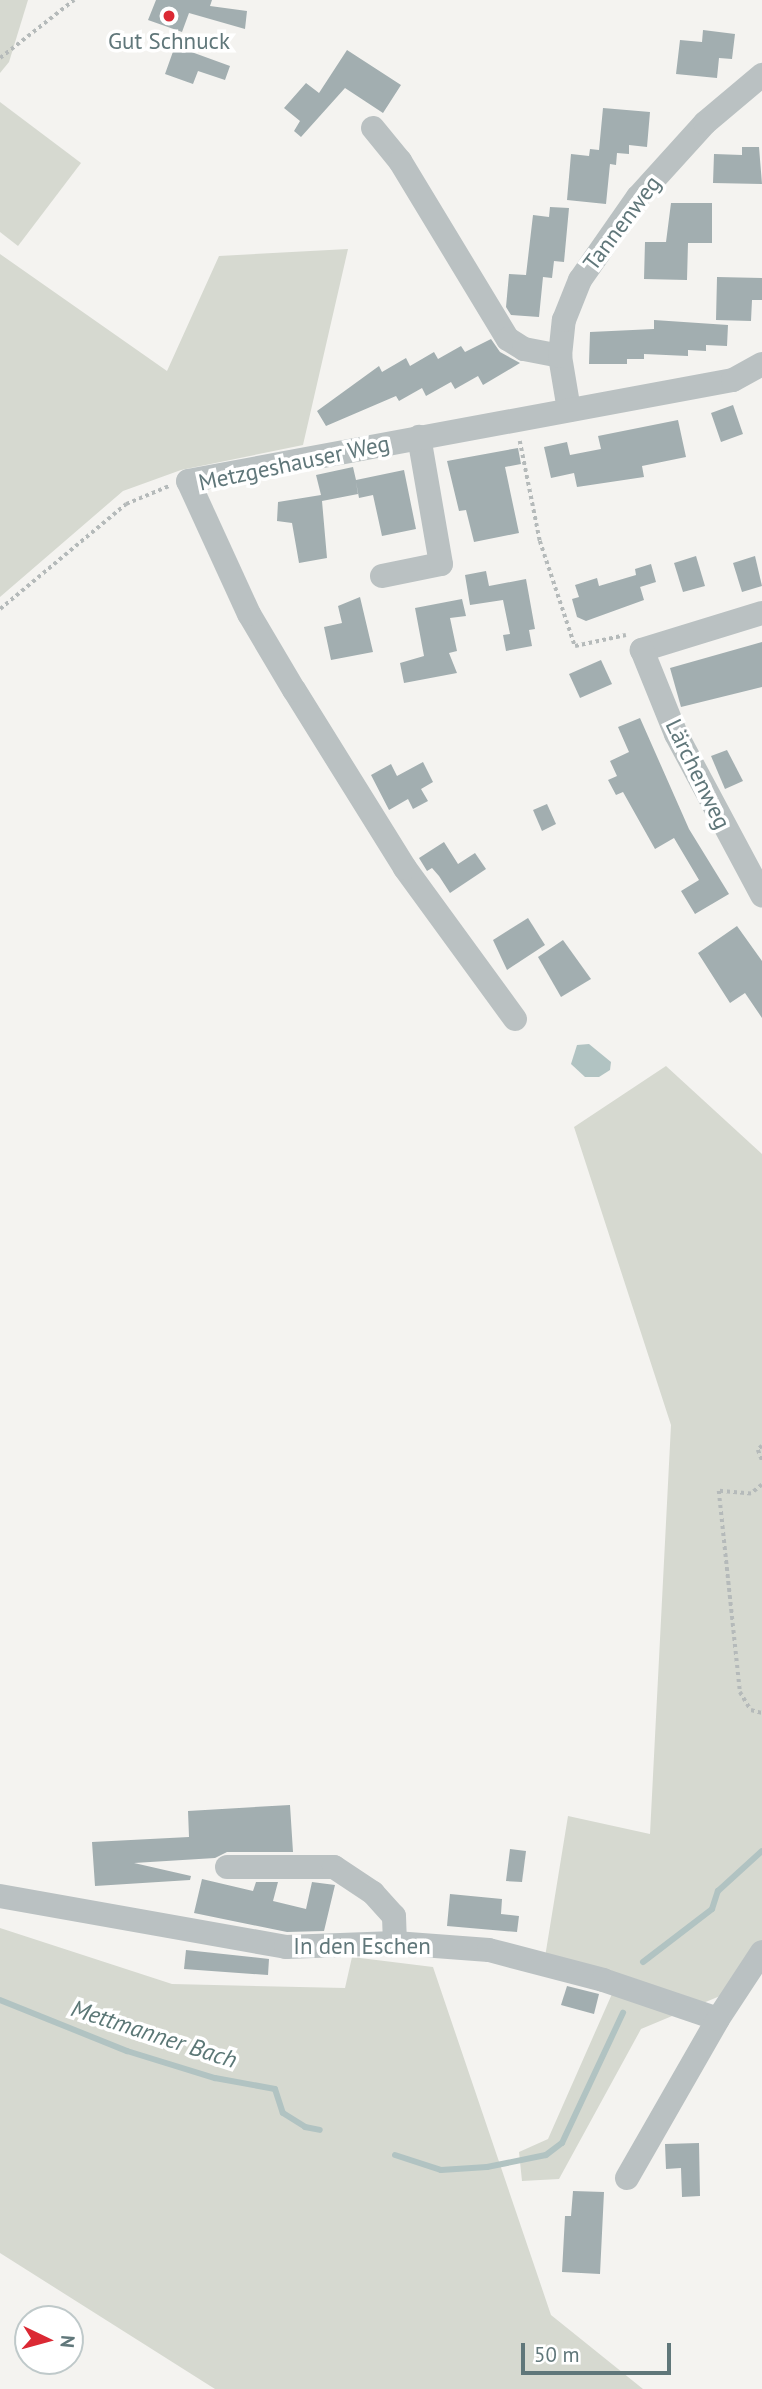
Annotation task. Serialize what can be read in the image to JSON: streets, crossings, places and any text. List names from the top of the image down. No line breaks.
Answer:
{"streets":{"street":["Tannenweg","Metzgeshauser Weg","Lärchenweg","In den Eschen"]},"crossings":[["Tannenweg","Metzgeshauser Weg"]],"water":["Mettmanner Bach"],"places":["Gut Schnuck"],"scale_bar":"50 m","north":"right"}
